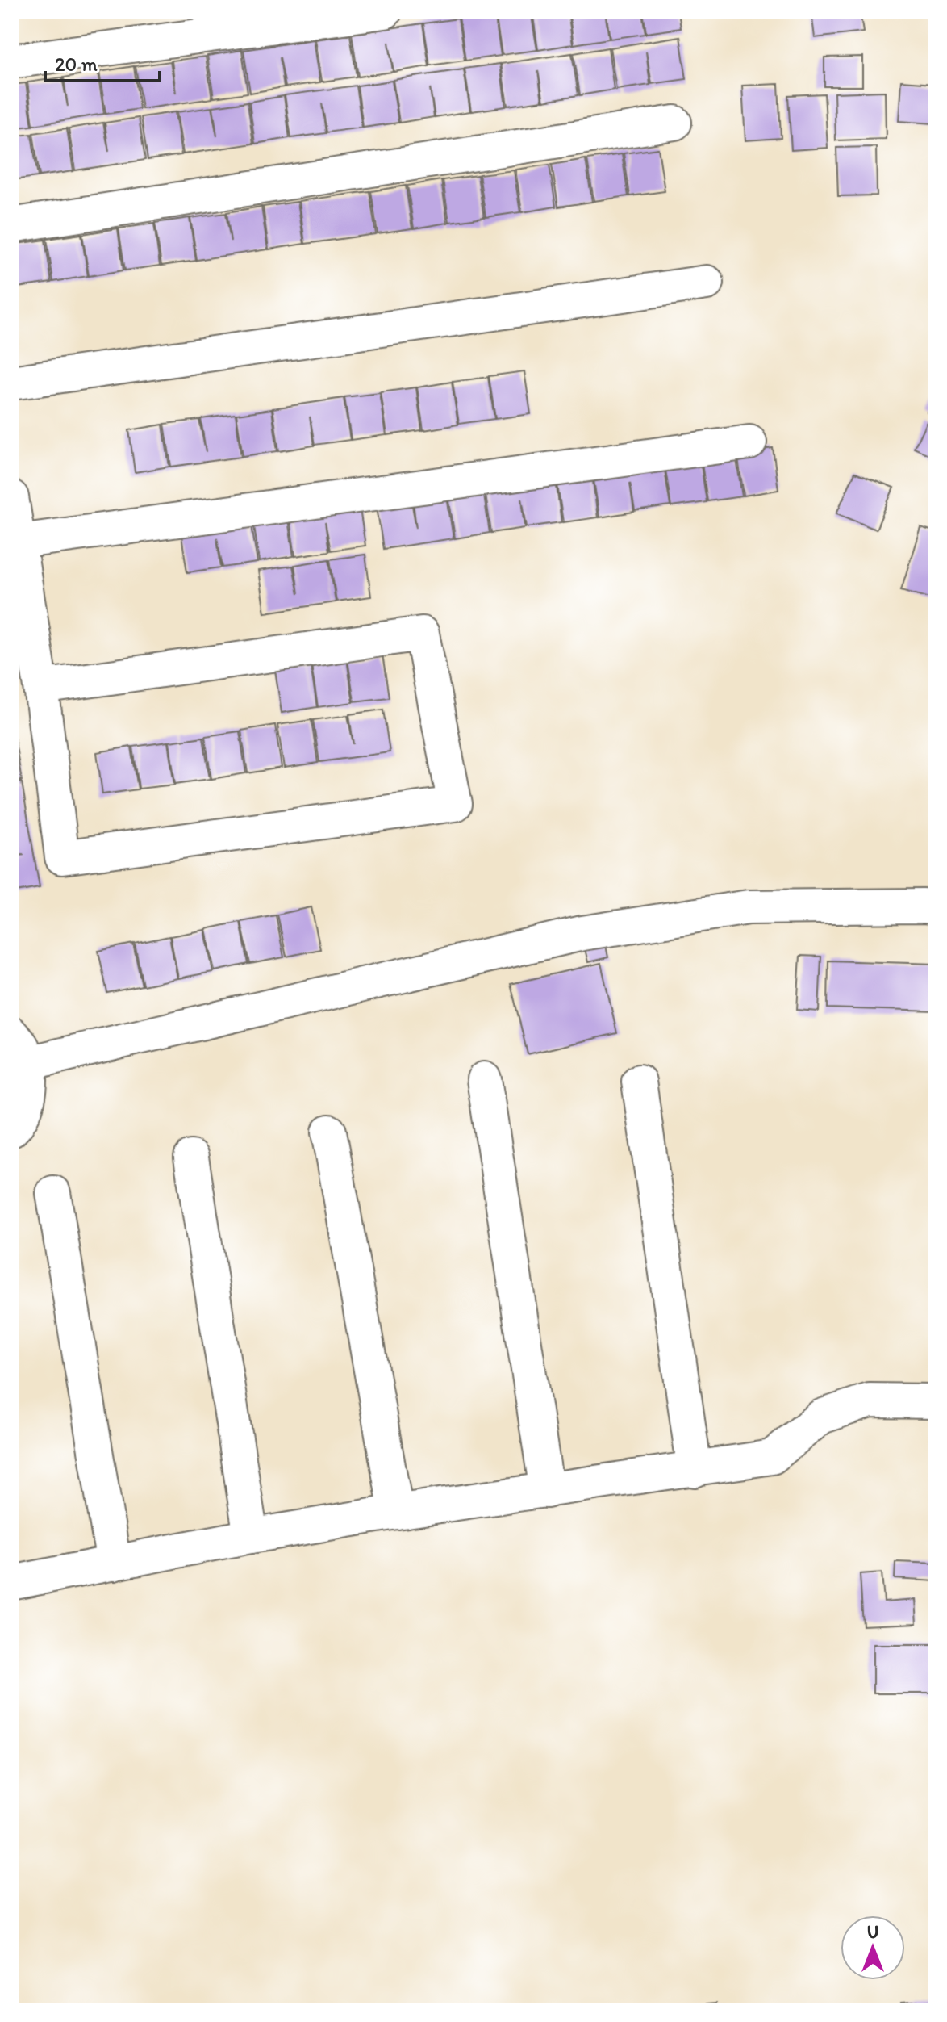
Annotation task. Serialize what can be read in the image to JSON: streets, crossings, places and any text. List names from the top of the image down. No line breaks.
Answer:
{"scale_bar":"20 m","north":"top"}
